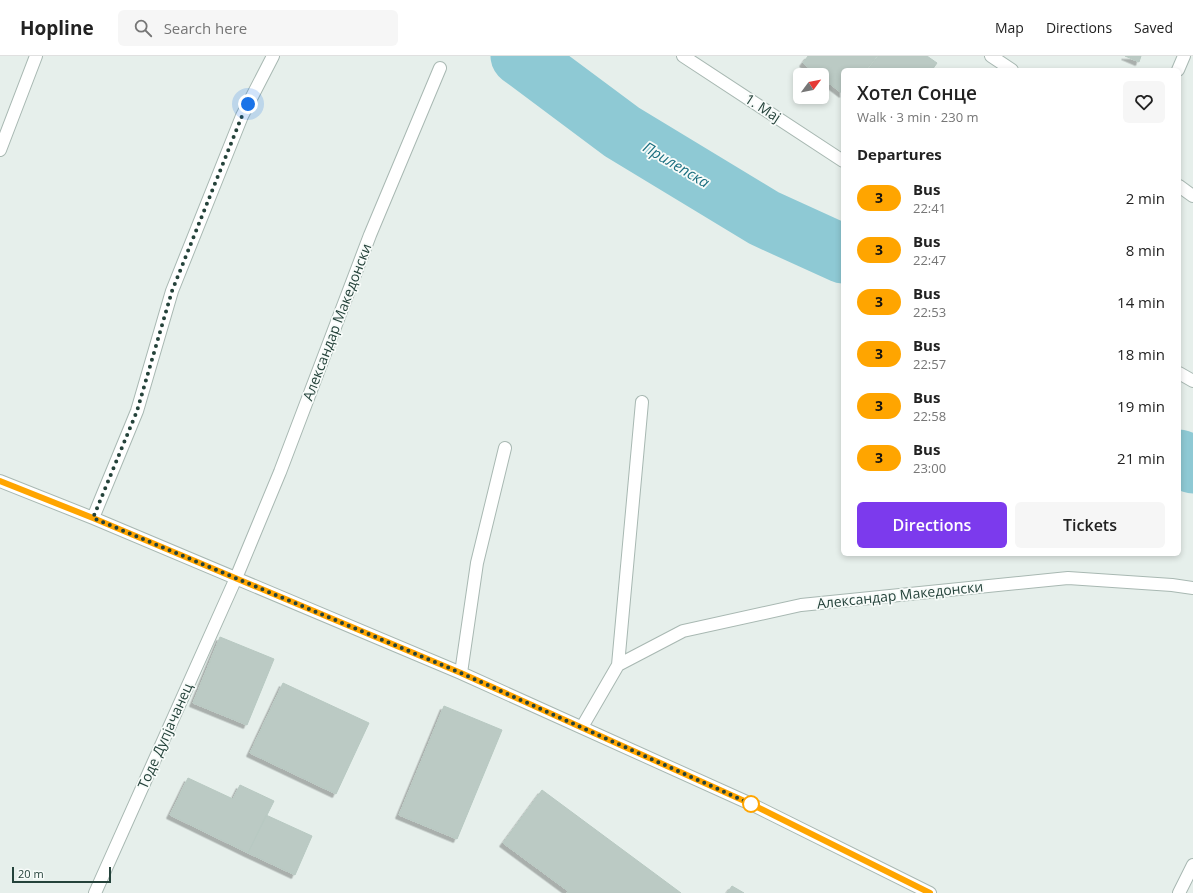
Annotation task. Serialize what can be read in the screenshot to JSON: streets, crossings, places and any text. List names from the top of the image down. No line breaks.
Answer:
{"streets":{"street":["1. Мај","Александар Македонски","Тоде Дупјачанец"]},"crossings":[["Александар Македонски","Тоде Дупјачанец"]],"water":["Прилепска"],"lines":["bus line 3"],"scale_bar":"20 m","north":"top right","page":{"header":"Hopline","search":"Search here","nav":["Map","Directions","Saved"],"heading":[["Хотел Сонце","Walk · 3 min · 230 m"],"Departures"],"list":[{"mark":"3","name":"Bus","note":"22:41","value":"2 min"},{"mark":"3","name":"Bus","note":"22:47","value":"8 min"},{"mark":"3","name":"Bus","note":"22:53","value":"14 min"},{"mark":"3","name":"Bus","note":"22:57","value":"18 min"},{"mark":"3","name":"Bus","note":"22:58","value":"19 min"},{"mark":"3","name":"Bus","note":"23:00","value":"21 min"}],"buttons":["Directions","Tickets"],"scale":"20 m"}}
